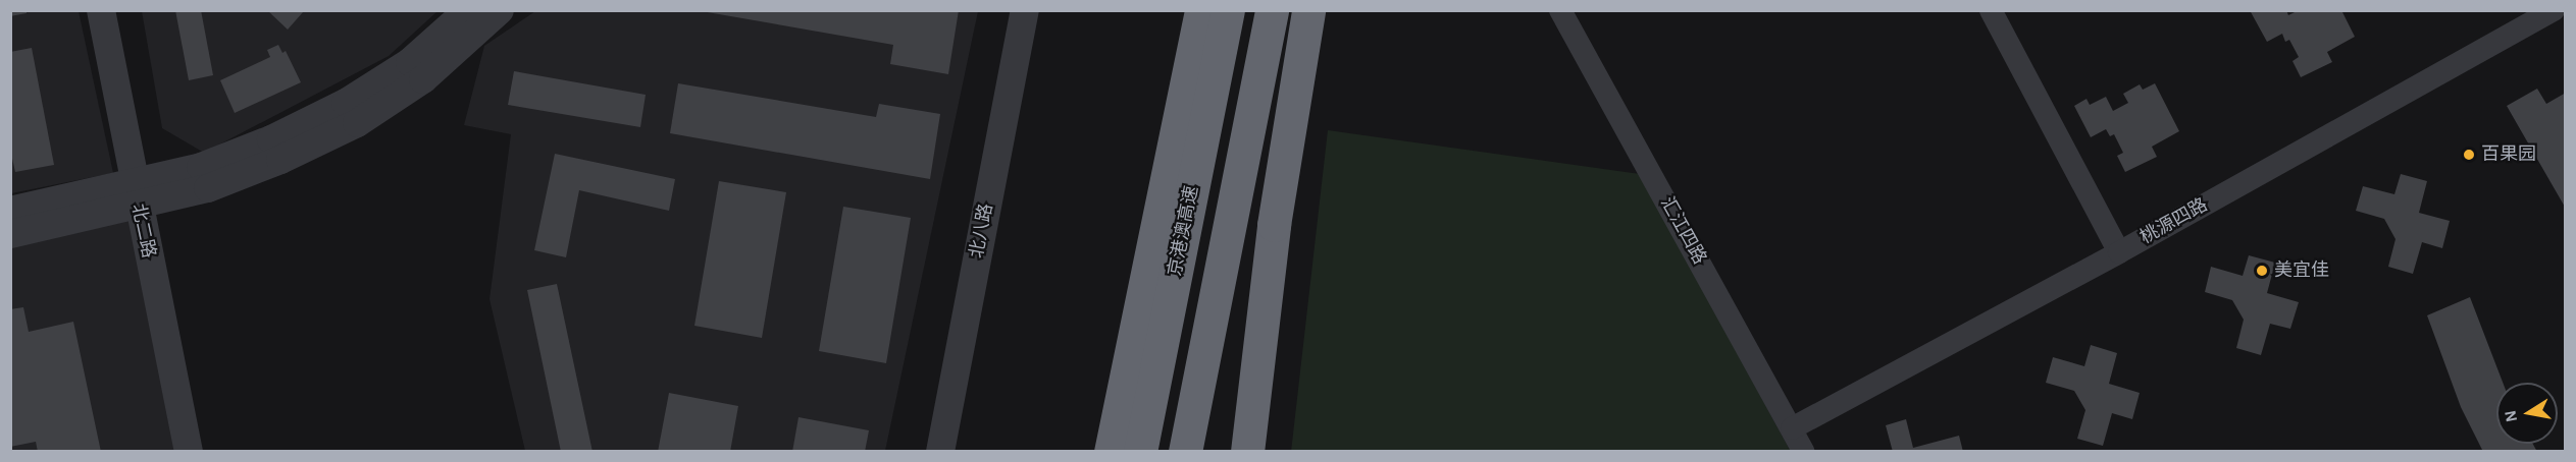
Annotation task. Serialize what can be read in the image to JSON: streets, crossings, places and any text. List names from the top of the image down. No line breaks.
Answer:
{"streets":{"highway":["京港澳高速"],"street":["桃源四路","北二路","北八路","汇江四路"]},"crossings":[["桃源四路","汇江四路"]],"places":["百果园","美宜佳"],"north":"left"}
